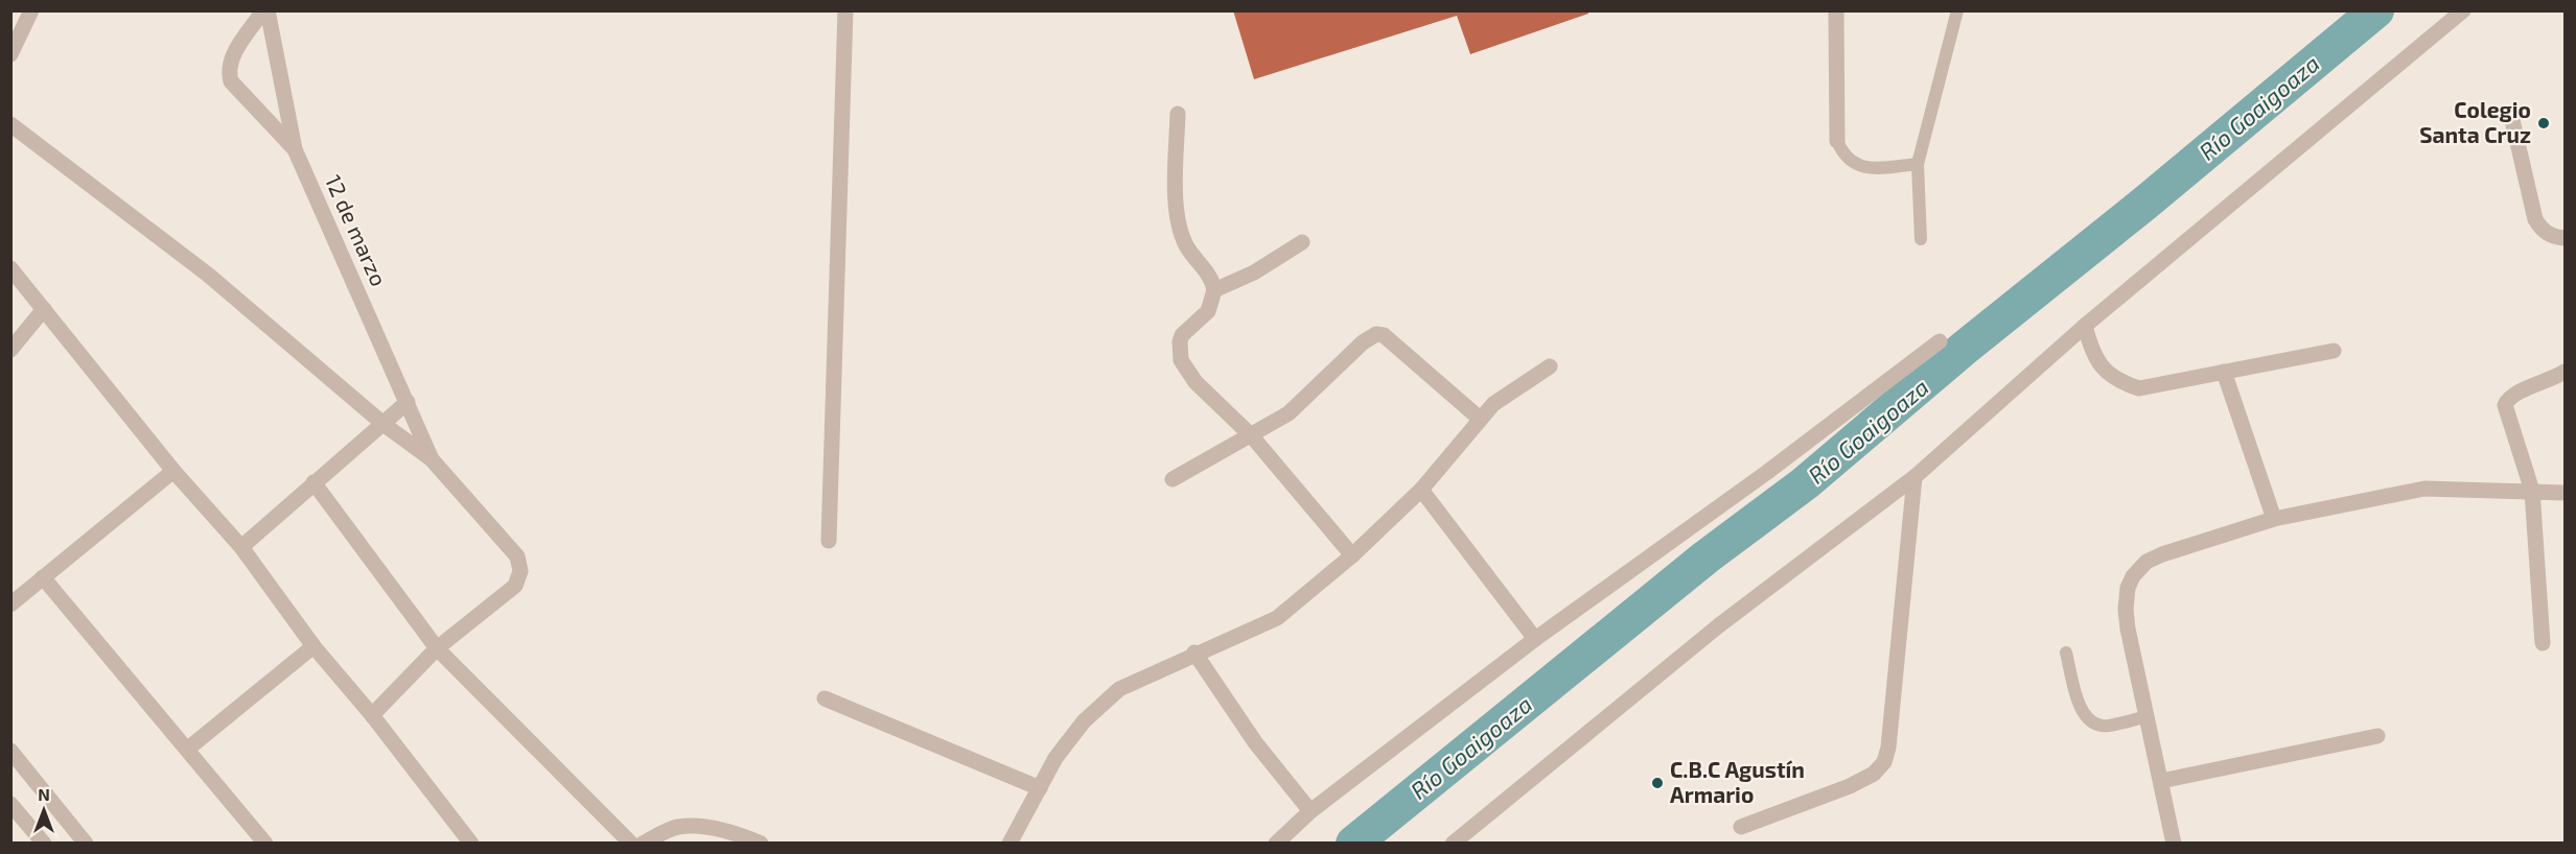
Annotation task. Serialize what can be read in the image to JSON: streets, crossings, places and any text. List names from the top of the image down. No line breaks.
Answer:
{"streets":{"street":["12 de marzo"]},"water":["Río Goaigoaza"],"places":["Colegio Santa Cruz","C.B.C Agustín Armario"],"north":"top"}
